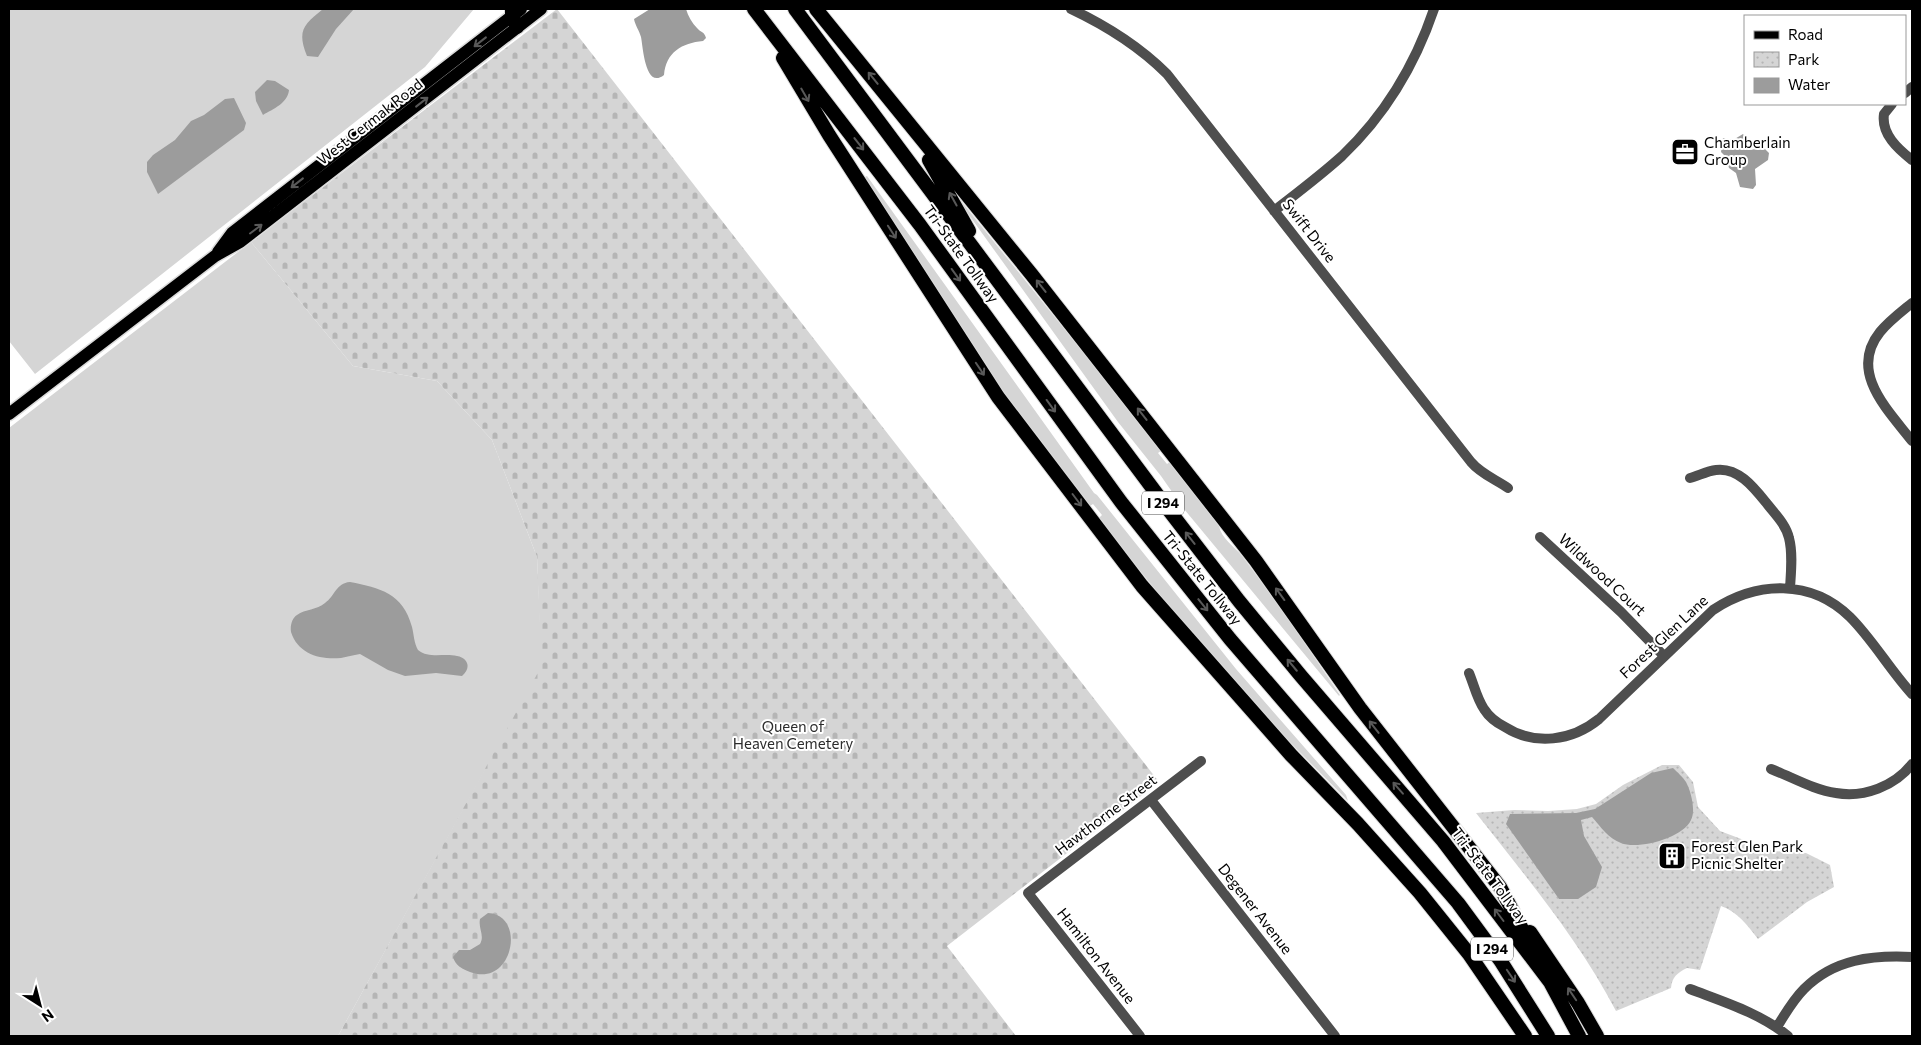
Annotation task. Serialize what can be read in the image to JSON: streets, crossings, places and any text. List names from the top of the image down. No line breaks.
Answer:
{"streets":{"highway":["Tri-State Tollway","I 294"],"main road":["West Cermak Road"],"street":["Swift Drive","Wildwood Court","Forest Glen Lane","Hawthorne Street","Degener Avenue","Hamilton Avenue"]},"crossings":[["Wildwood Court","Forest Glen Lane"],["Hawthorne Street","Degener Avenue"],["Hawthorne Street","Hamilton Avenue"]],"parks":["Queen of Heaven Cemetery"],"places":{"office":["Chamberlain Group"],"building":["Forest Glen Park Picnic Shelter"]},"legend":["Road","Park","Water"],"north":"bottom right"}
